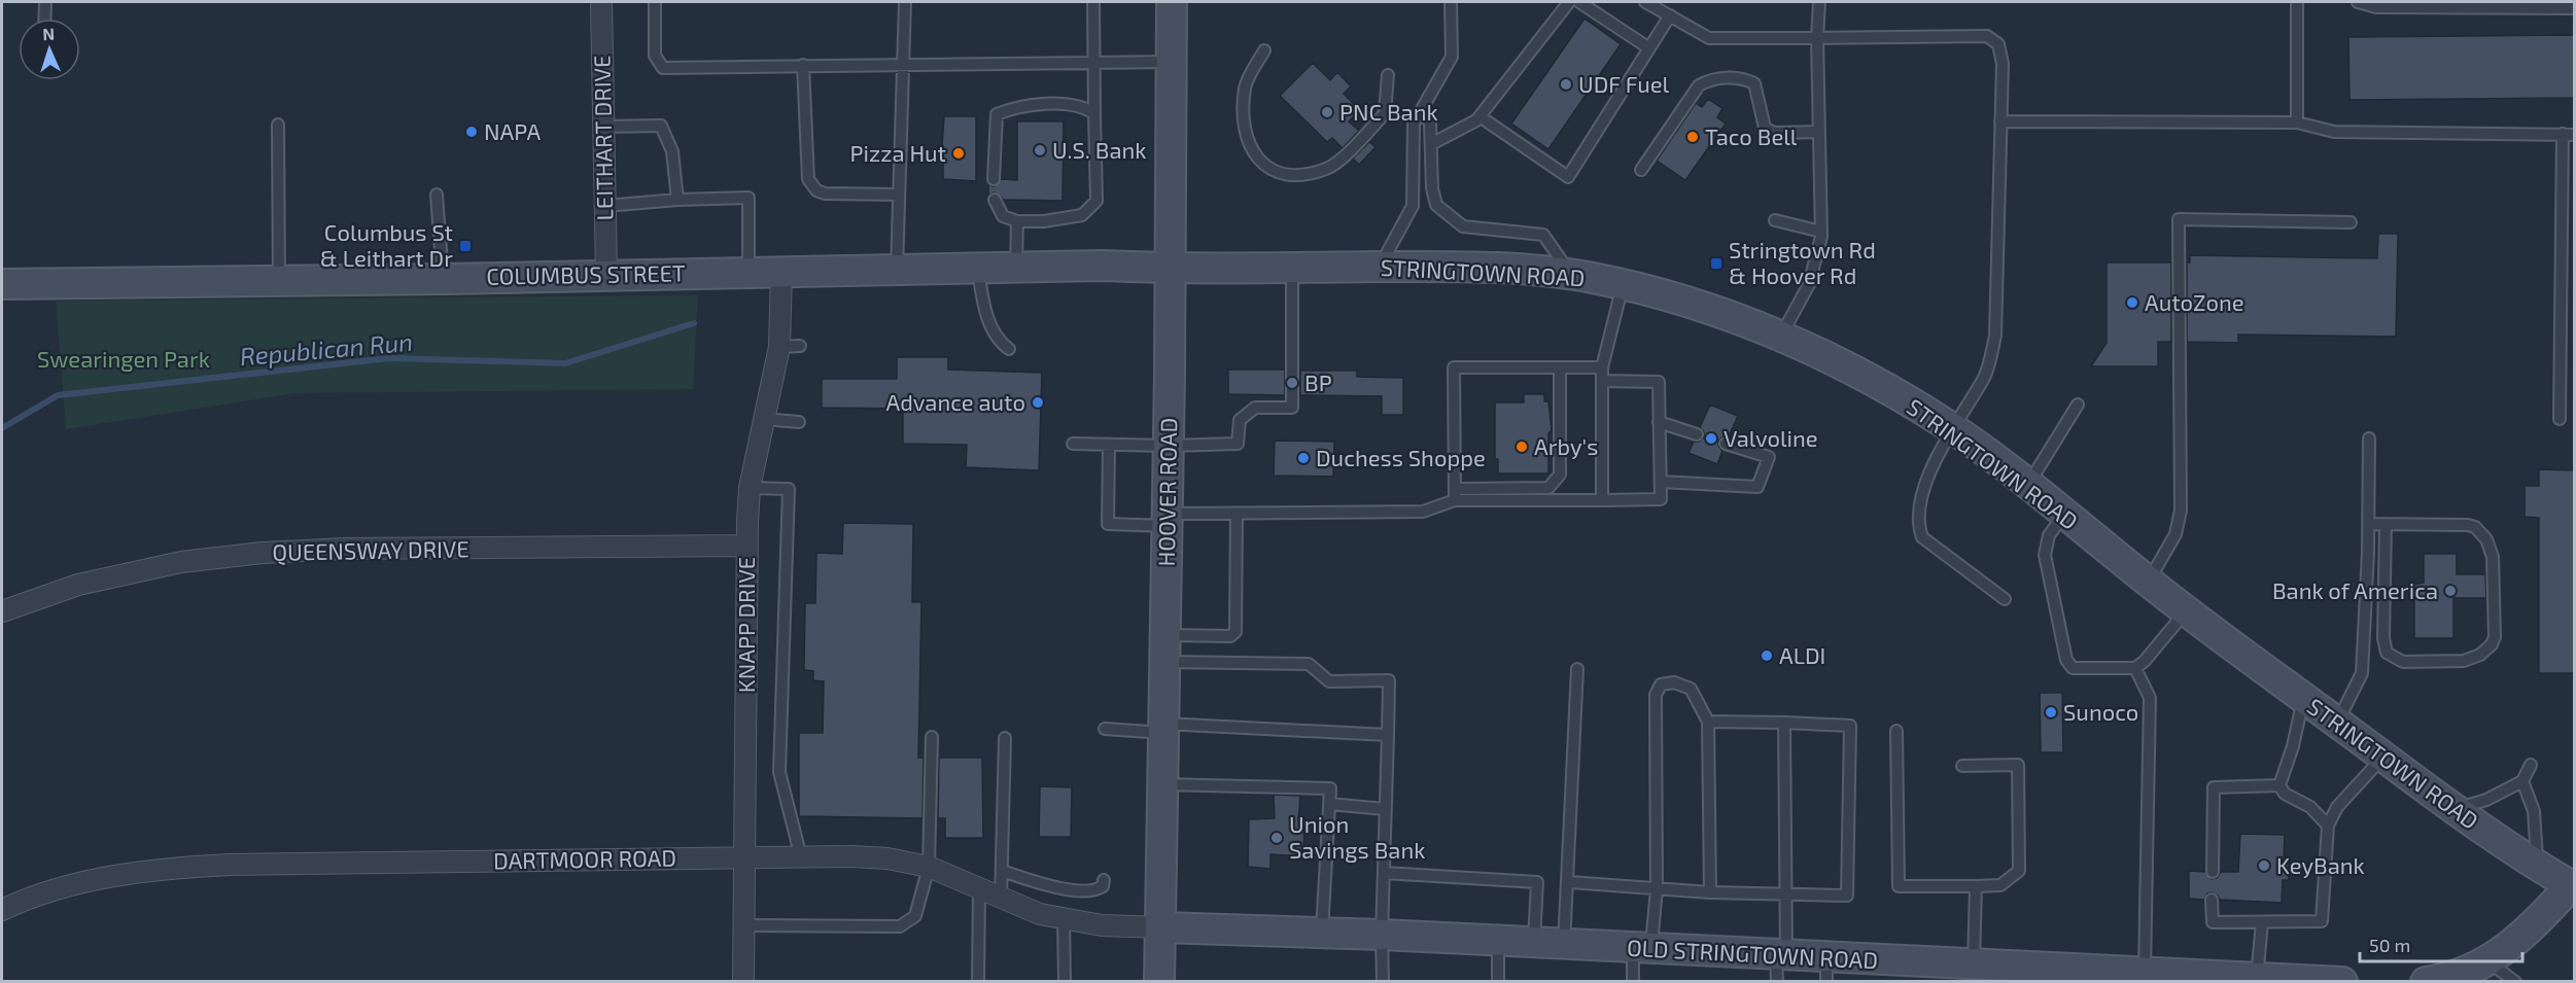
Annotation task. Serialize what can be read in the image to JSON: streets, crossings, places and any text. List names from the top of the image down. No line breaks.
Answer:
{"streets":{"main road":["STRINGTOWN ROAD","COLUMBUS STREET","HOOVER ROAD","OLD STRINGTOWN ROAD"],"street":["LEITHART DRIVE","QUEENSWAY DRIVE","KNAPP DRIVE","DARTMOOR ROAD"]},"crossings":[["LEITHART DRIVE","COLUMBUS STREET"],["STRINGTOWN ROAD","COLUMBUS STREET"],["STRINGTOWN ROAD","HOOVER ROAD"],["COLUMBUS STREET","HOOVER ROAD"],["COLUMBUS STREET","KNAPP DRIVE"],["HOOVER ROAD","DARTMOOR ROAD"],["HOOVER ROAD","OLD STRINGTOWN ROAD"],["QUEENSWAY DRIVE","KNAPP DRIVE"],["KNAPP DRIVE","DARTMOOR ROAD"],["DARTMOOR ROAD","OLD STRINGTOWN ROAD"]],"water":["Republican Run"],"parks":["Swearingen Park"],"places":{"other":["UDF Fuel","PNC Bank","NAPA","Taco Bell","U.S. Bank","Pizza Hut","AutoZone","BP","Advance auto","Valvoline","Arby's","Duchess Shoppe","Bank of America","ALDI","Sunoco","Union Savings Bank","KeyBank"],"transit":["Columbus St & Leithart Dr","Stringtown Rd & Hoover Rd"]},"scale_bar":"50 m","north":"top"}
